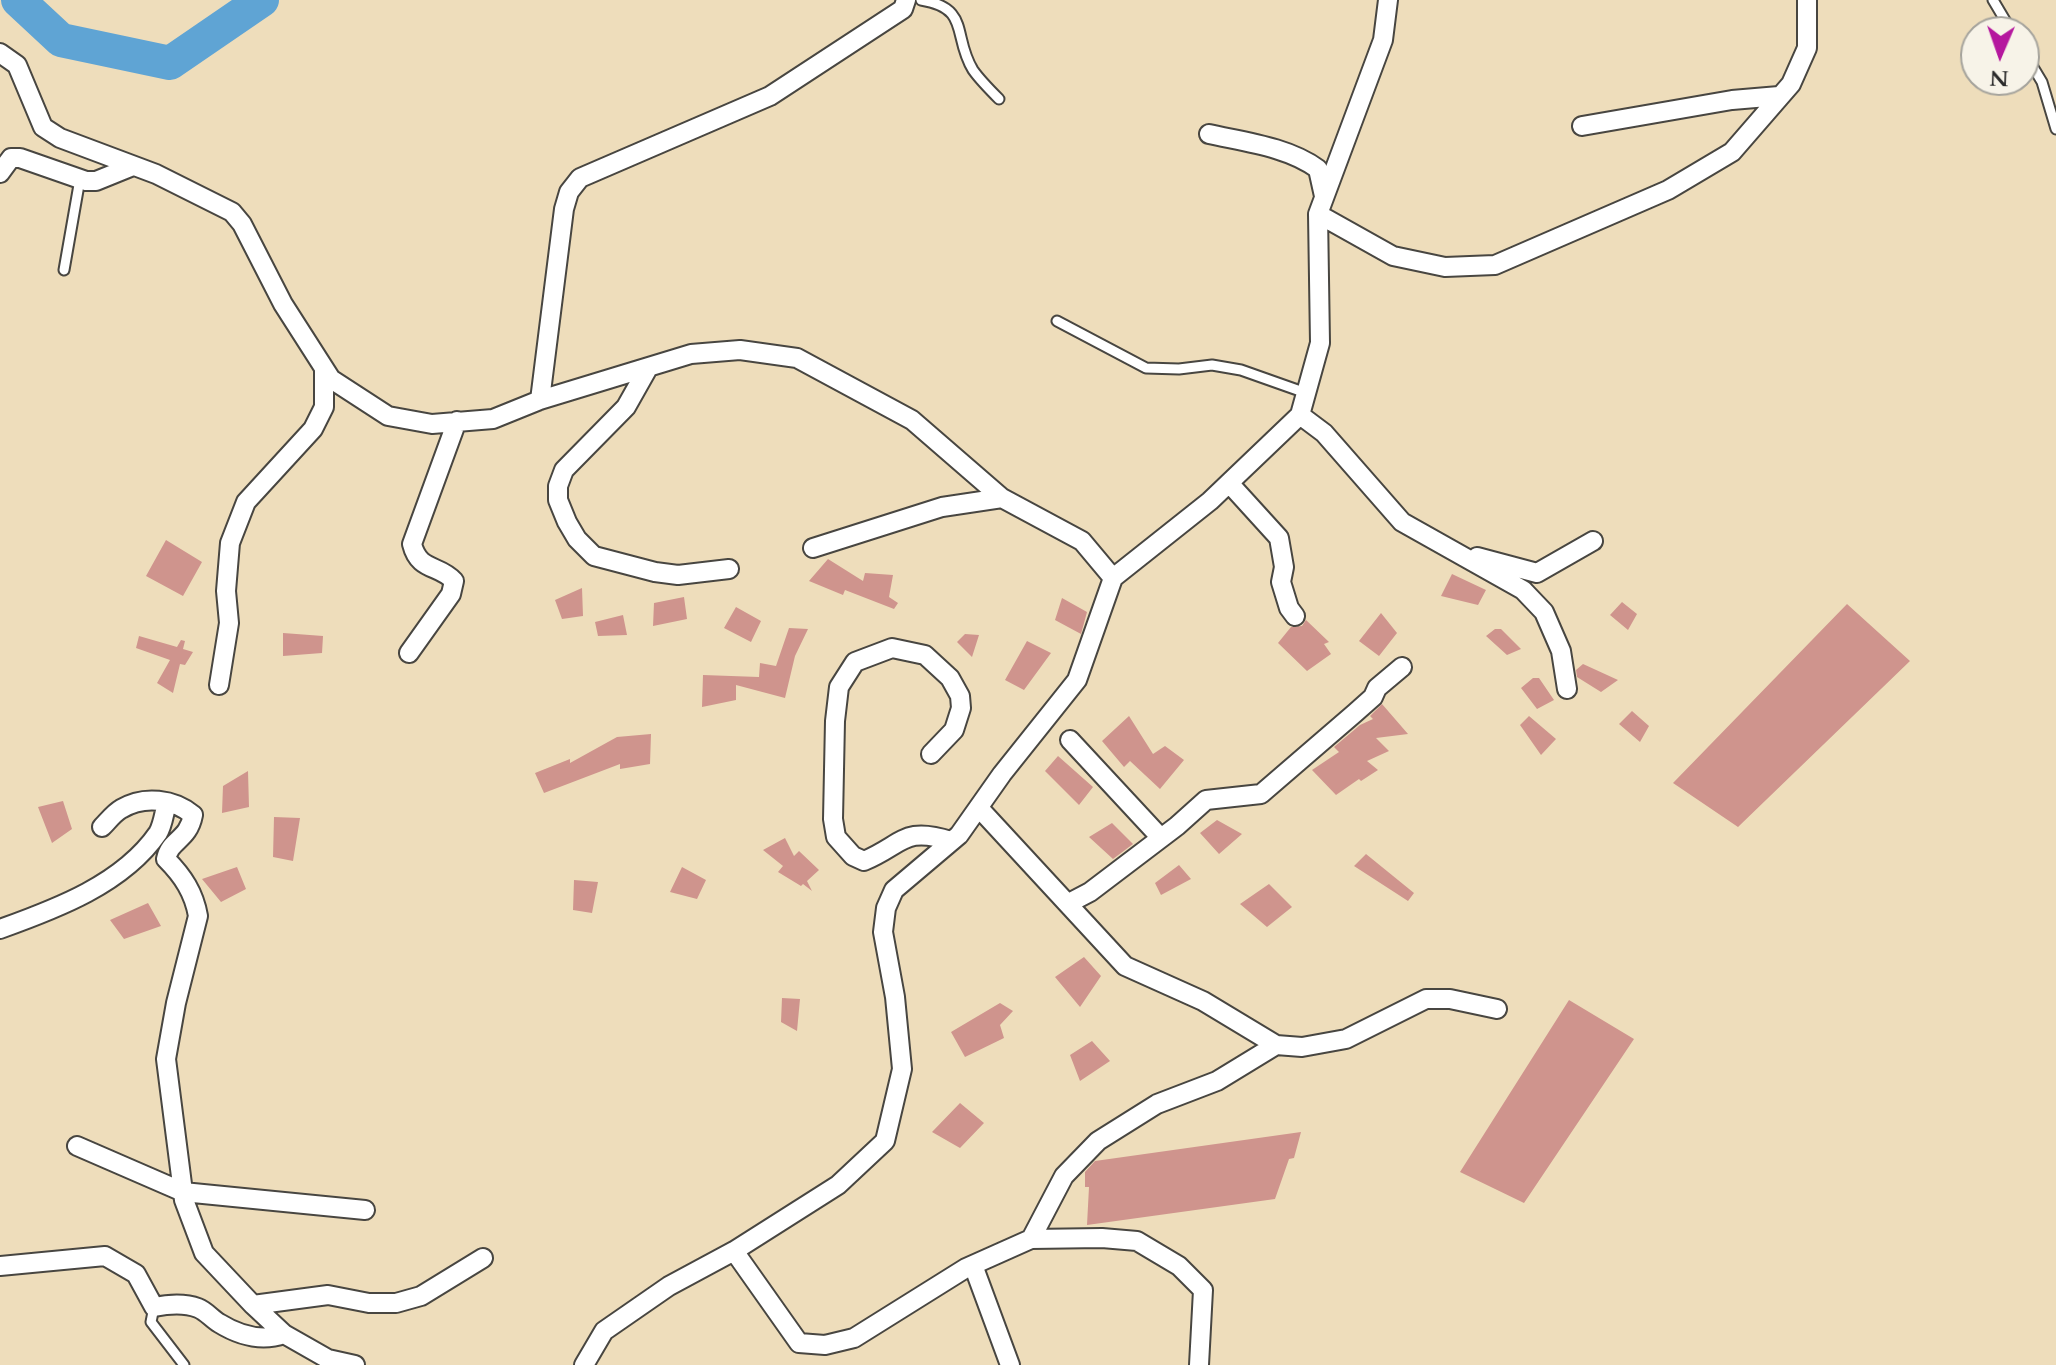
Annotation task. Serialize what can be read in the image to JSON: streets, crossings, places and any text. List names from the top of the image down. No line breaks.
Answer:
{"north":"bottom"}
